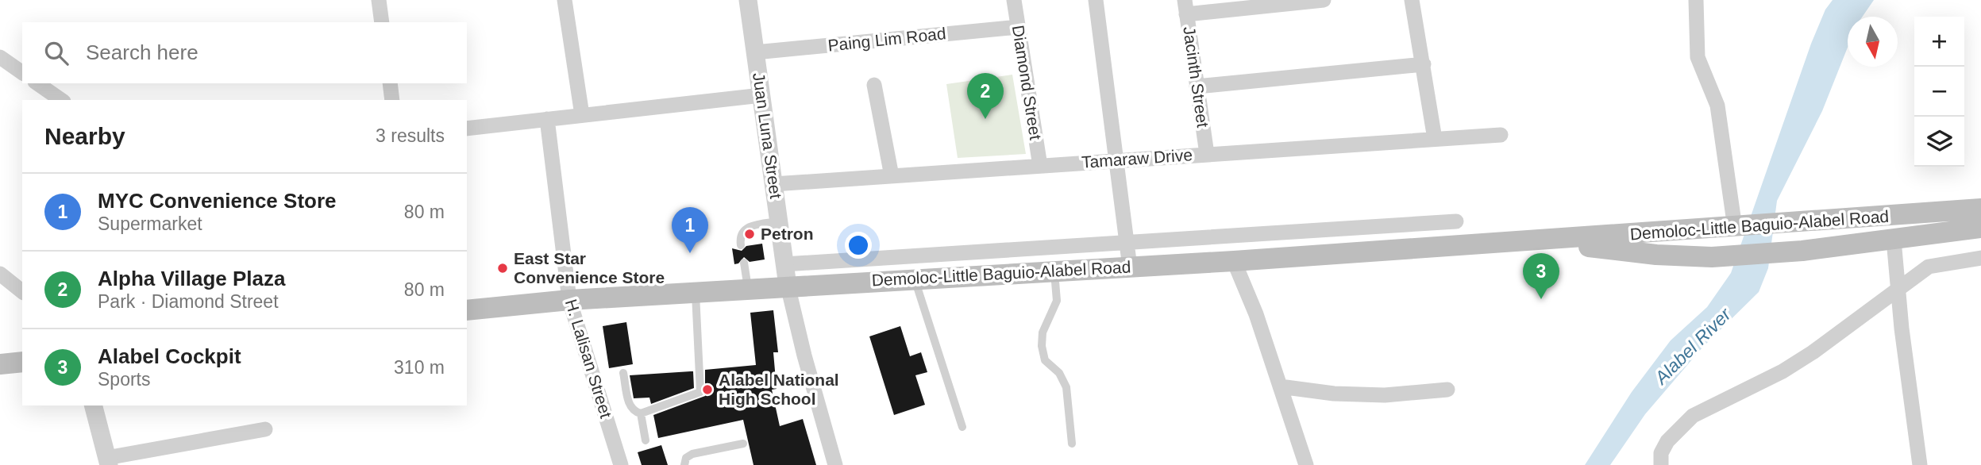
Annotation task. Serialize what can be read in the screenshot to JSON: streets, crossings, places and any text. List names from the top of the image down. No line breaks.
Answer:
{"streets":{"main road":["Demoloc-Little Baguio-Alabel Road"],"street":["Paing Lim Road","Jacinth Street","Diamond Street","Juan Luna Street","Tamaraw Drive","H. Lalisan Street"]},"crossings":[["Paing Lim Road","Diamond Street"],["Paing Lim Road","Juan Luna Street"],["Jacinth Street","Tamaraw Drive"],["Diamond Street","Tamaraw Drive"],["Juan Luna Street","Tamaraw Drive"],["Juan Luna Street","Demoloc-Little Baguio-Alabel Road"],["Demoloc-Little Baguio-Alabel Road","H. Lalisan Street"]],"water":["Alabel River"],"places":["Petron","East Star Convenience Store","Alabel National High School"],"north":"bottom","page":{"map_buttons":["+","−"],"search":"Search here","pins":["2","1","3"],"heading":["Nearby","3 results"],"list":[{"mark":"1","name":"MYC Convenience Store","note":"Supermarket","value":"80 m"},{"mark":"2","name":"Alpha Village Plaza","note":"Park · Diamond Street","value":"80 m"},{"mark":"3","name":"Alabel Cockpit","note":"Sports","value":"310 m"}]}}
